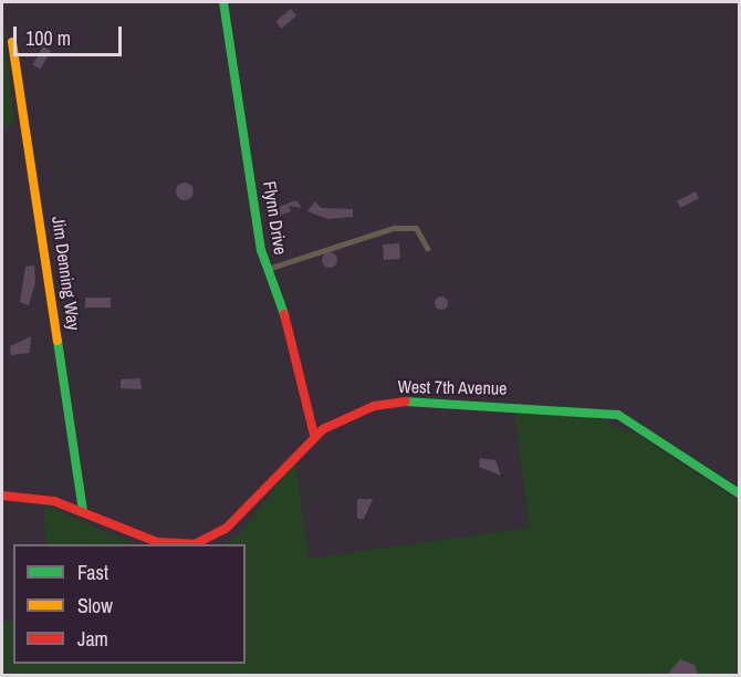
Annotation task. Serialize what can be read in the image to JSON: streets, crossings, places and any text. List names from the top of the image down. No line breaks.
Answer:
{"streets":{"street":["Flynn Drive","Jim Denning Way","West 7th Avenue"]},"crossings":[["Flynn Drive","West 7th Avenue"],["Jim Denning Way","West 7th Avenue"]],"legend":["Fast","Slow","Jam"],"scale_bar":"100 m"}
